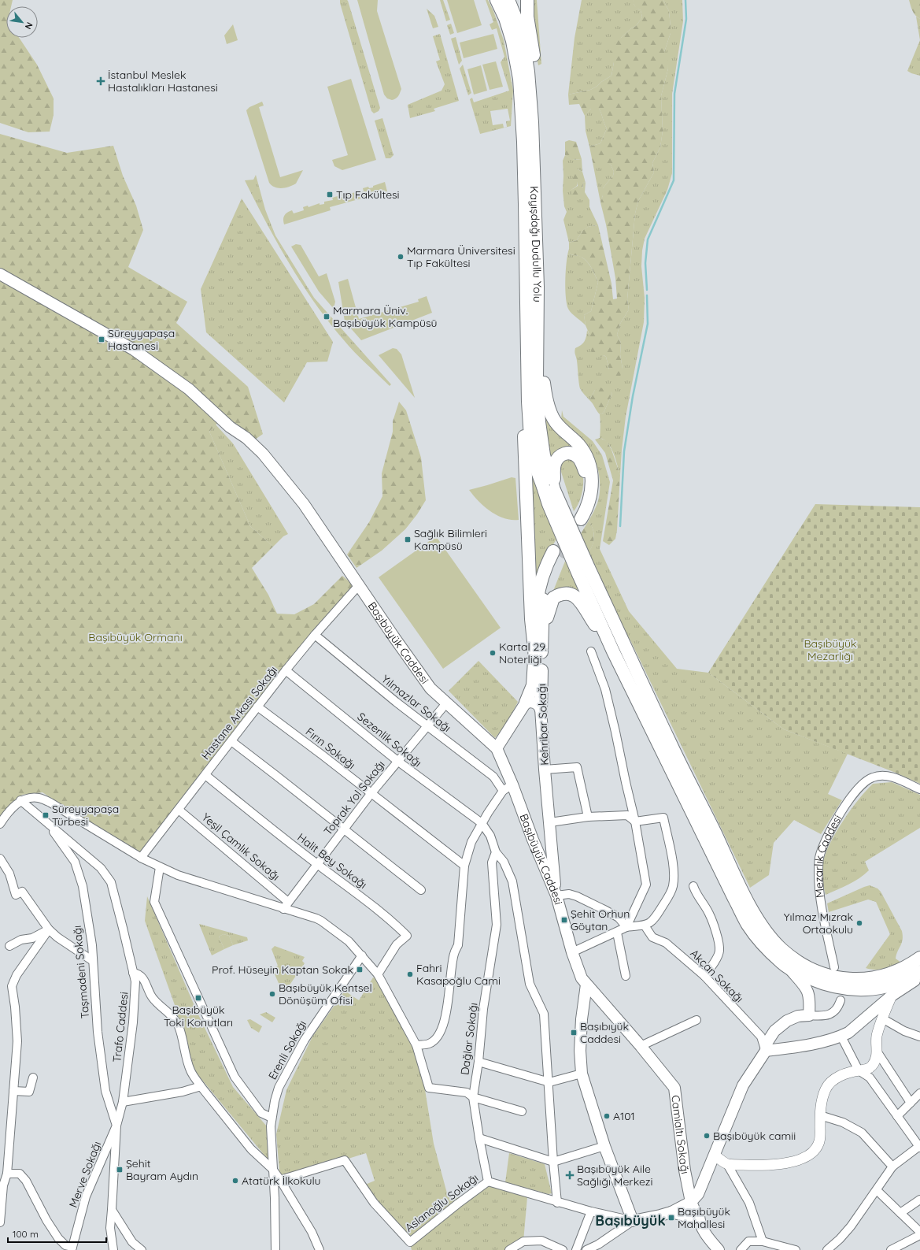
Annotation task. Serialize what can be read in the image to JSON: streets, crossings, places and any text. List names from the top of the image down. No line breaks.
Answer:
{"streets":{"main road":["Kayışdağı Dudullu Yolu","Başıbüyük Caddesi","Kehribar Sokağı","Camialtı Sokağı"],"street":["Yılmazlar Sokağı","Hastane Arkası Sokağı","Sezenlik Sokağı","Fırın Sokağı","Toprak Yol Sokağı","Yeşil Çamlık Sokağı","Mezarlık Caddesi","Halit Bey Sokağı","Taşmadeni Sokağı","Akçan Sokağı","Trafo Caddesi","Dağlar Sokağı","Erenli Sokağı","Merve Sokağı","Aslanoğlu Sokağı"]},"crossings":[["Başıbüyük Caddesi","Hastane Arkası Sokağı"],["Başıbüyük Caddesi","Kehribar Sokağı"],["Başıbüyük Caddesi","Toprak Yol Sokağı"],["Başıbüyük Caddesi","Camialtı Sokağı"],["Yılmazlar Sokağı","Hastane Arkası Sokağı"],["Yılmazlar Sokağı","Toprak Yol Sokağı"],["Hastane Arkası Sokağı","Sezenlik Sokağı"],["Hastane Arkası Sokağı","Fırın Sokağı"],["Hastane Arkası Sokağı","Yeşil Çamlık Sokağı"],["Hastane Arkası Sokağı","Halit Bey Sokağı"],["Sezenlik Sokağı","Toprak Yol Sokağı"],["Sezenlik Sokağı","Dağlar Sokağı"],["Fırın Sokağı","Toprak Yol Sokağı"],["Toprak Yol Sokağı","Yeşil Çamlık Sokağı"],["Toprak Yol Sokağı","Halit Bey Sokağı"],["Taşmadeni Sokağı","Trafo Caddesi"],["Taşmadeni Sokağı","Merve Sokağı"],["Trafo Caddesi","Merve Sokağı"],["Dağlar Sokağı","Aslanoğlu Sokağı"]],"districts":["Başıbüyük"],"parks":["Başıbüyük Ormanı","Başıbüyük Mezarlığı"],"places":{"health":["İstanbul Meslek Hastalıkları Hastanesi","Başıbüyük Aile Sağlığı Merkezi"],"transit":["Tıp Fakültesi","Marmara Üniv. Başıbüyük Kampüsü","Süreyyapaşa Hastanesi","Sağlık Bilimleri Kampüsü","Süreyyapaşa Türbesi","Şehit Orhun Göytan","Prof. Hüseyin Kaptan Sokak","Başıbüyük Toki Konutları","Başıbıyük Caddesi","Şehit Bayram Aydın","Başıbüyük Mahallesi"],"other":["Marmara Üniversitesi Tıp Fakültesi","Kartal 29. Noterliği","Yılmaz Mızrak Ortaokulu","Fahri Kasapoğlu Cami","Başıbüyük Kentsel Dönüşüm Ofisi","A101","Başıbüyük camii","Atatürk İlkokulu"]},"scale_bar":"100 m","north":"bottom right"}
